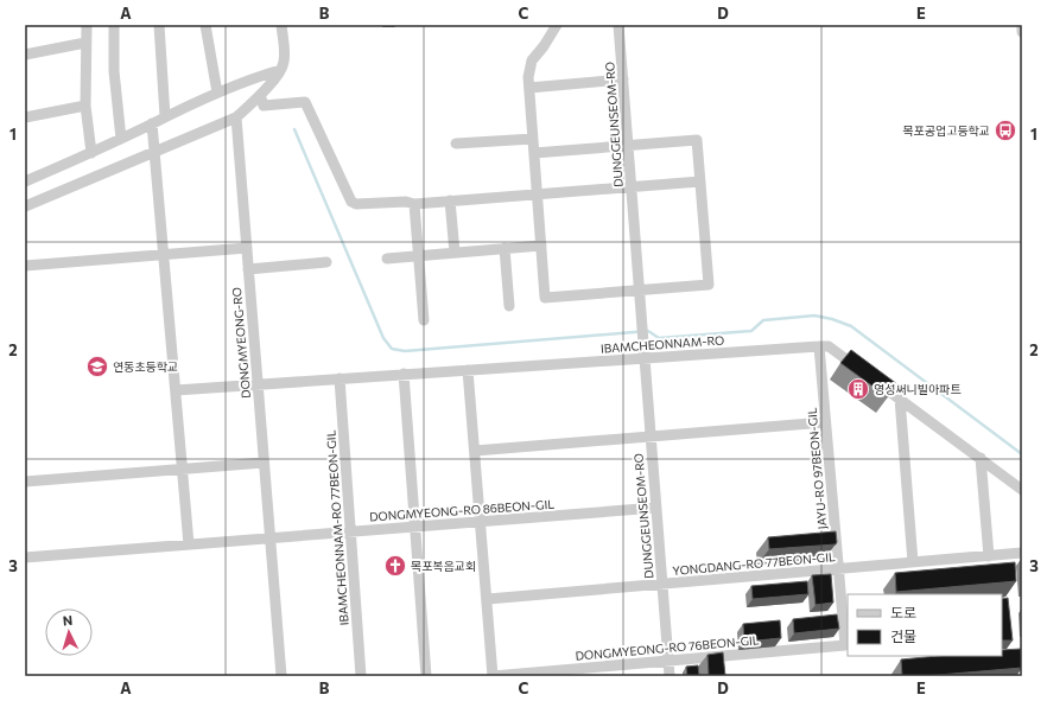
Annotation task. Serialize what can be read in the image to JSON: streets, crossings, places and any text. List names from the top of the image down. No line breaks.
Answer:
{"streets":{"street":["DUNGGEUNSEOM-RO","DONGMYEONG-RO","IBAMCHEONNAM-RO","JAYU-RO 97BEON-GIL","DONGMYEONG-RO 86BEON-GIL","IBAMCHEONNAM-RO 77BEON-GIL","YONGDANG-RO 77BEON-GIL","DONGMYEONG-RO 76BEON-GIL"]},"crossings":[["DUNGGEUNSEOM-RO","IBAMCHEONNAM-RO"],["DUNGGEUNSEOM-RO","DONGMYEONG-RO 86BEON-GIL"],["DUNGGEUNSEOM-RO","YONGDANG-RO 77BEON-GIL"],["DUNGGEUNSEOM-RO","DONGMYEONG-RO 76BEON-GIL"],["DONGMYEONG-RO","IBAMCHEONNAM-RO"],["DONGMYEONG-RO","DONGMYEONG-RO 86BEON-GIL"],["IBAMCHEONNAM-RO","JAYU-RO 97BEON-GIL"],["IBAMCHEONNAM-RO","IBAMCHEONNAM-RO 77BEON-GIL"],["JAYU-RO 97BEON-GIL","YONGDANG-RO 77BEON-GIL"],["JAYU-RO 97BEON-GIL","DONGMYEONG-RO 76BEON-GIL"],["DONGMYEONG-RO 86BEON-GIL","IBAMCHEONNAM-RO 77BEON-GIL"]],"places":{"bus stop":["목포공업고등학교"],"school or university":["연동초등학교"],"building":["영성써니빌아파트"],"church":["목포복음교회"]},"legend":["도로","건물"],"north":"top","grid":{"columns":["A","B","C","D","E"],"rows":["1","2","3"]}}
